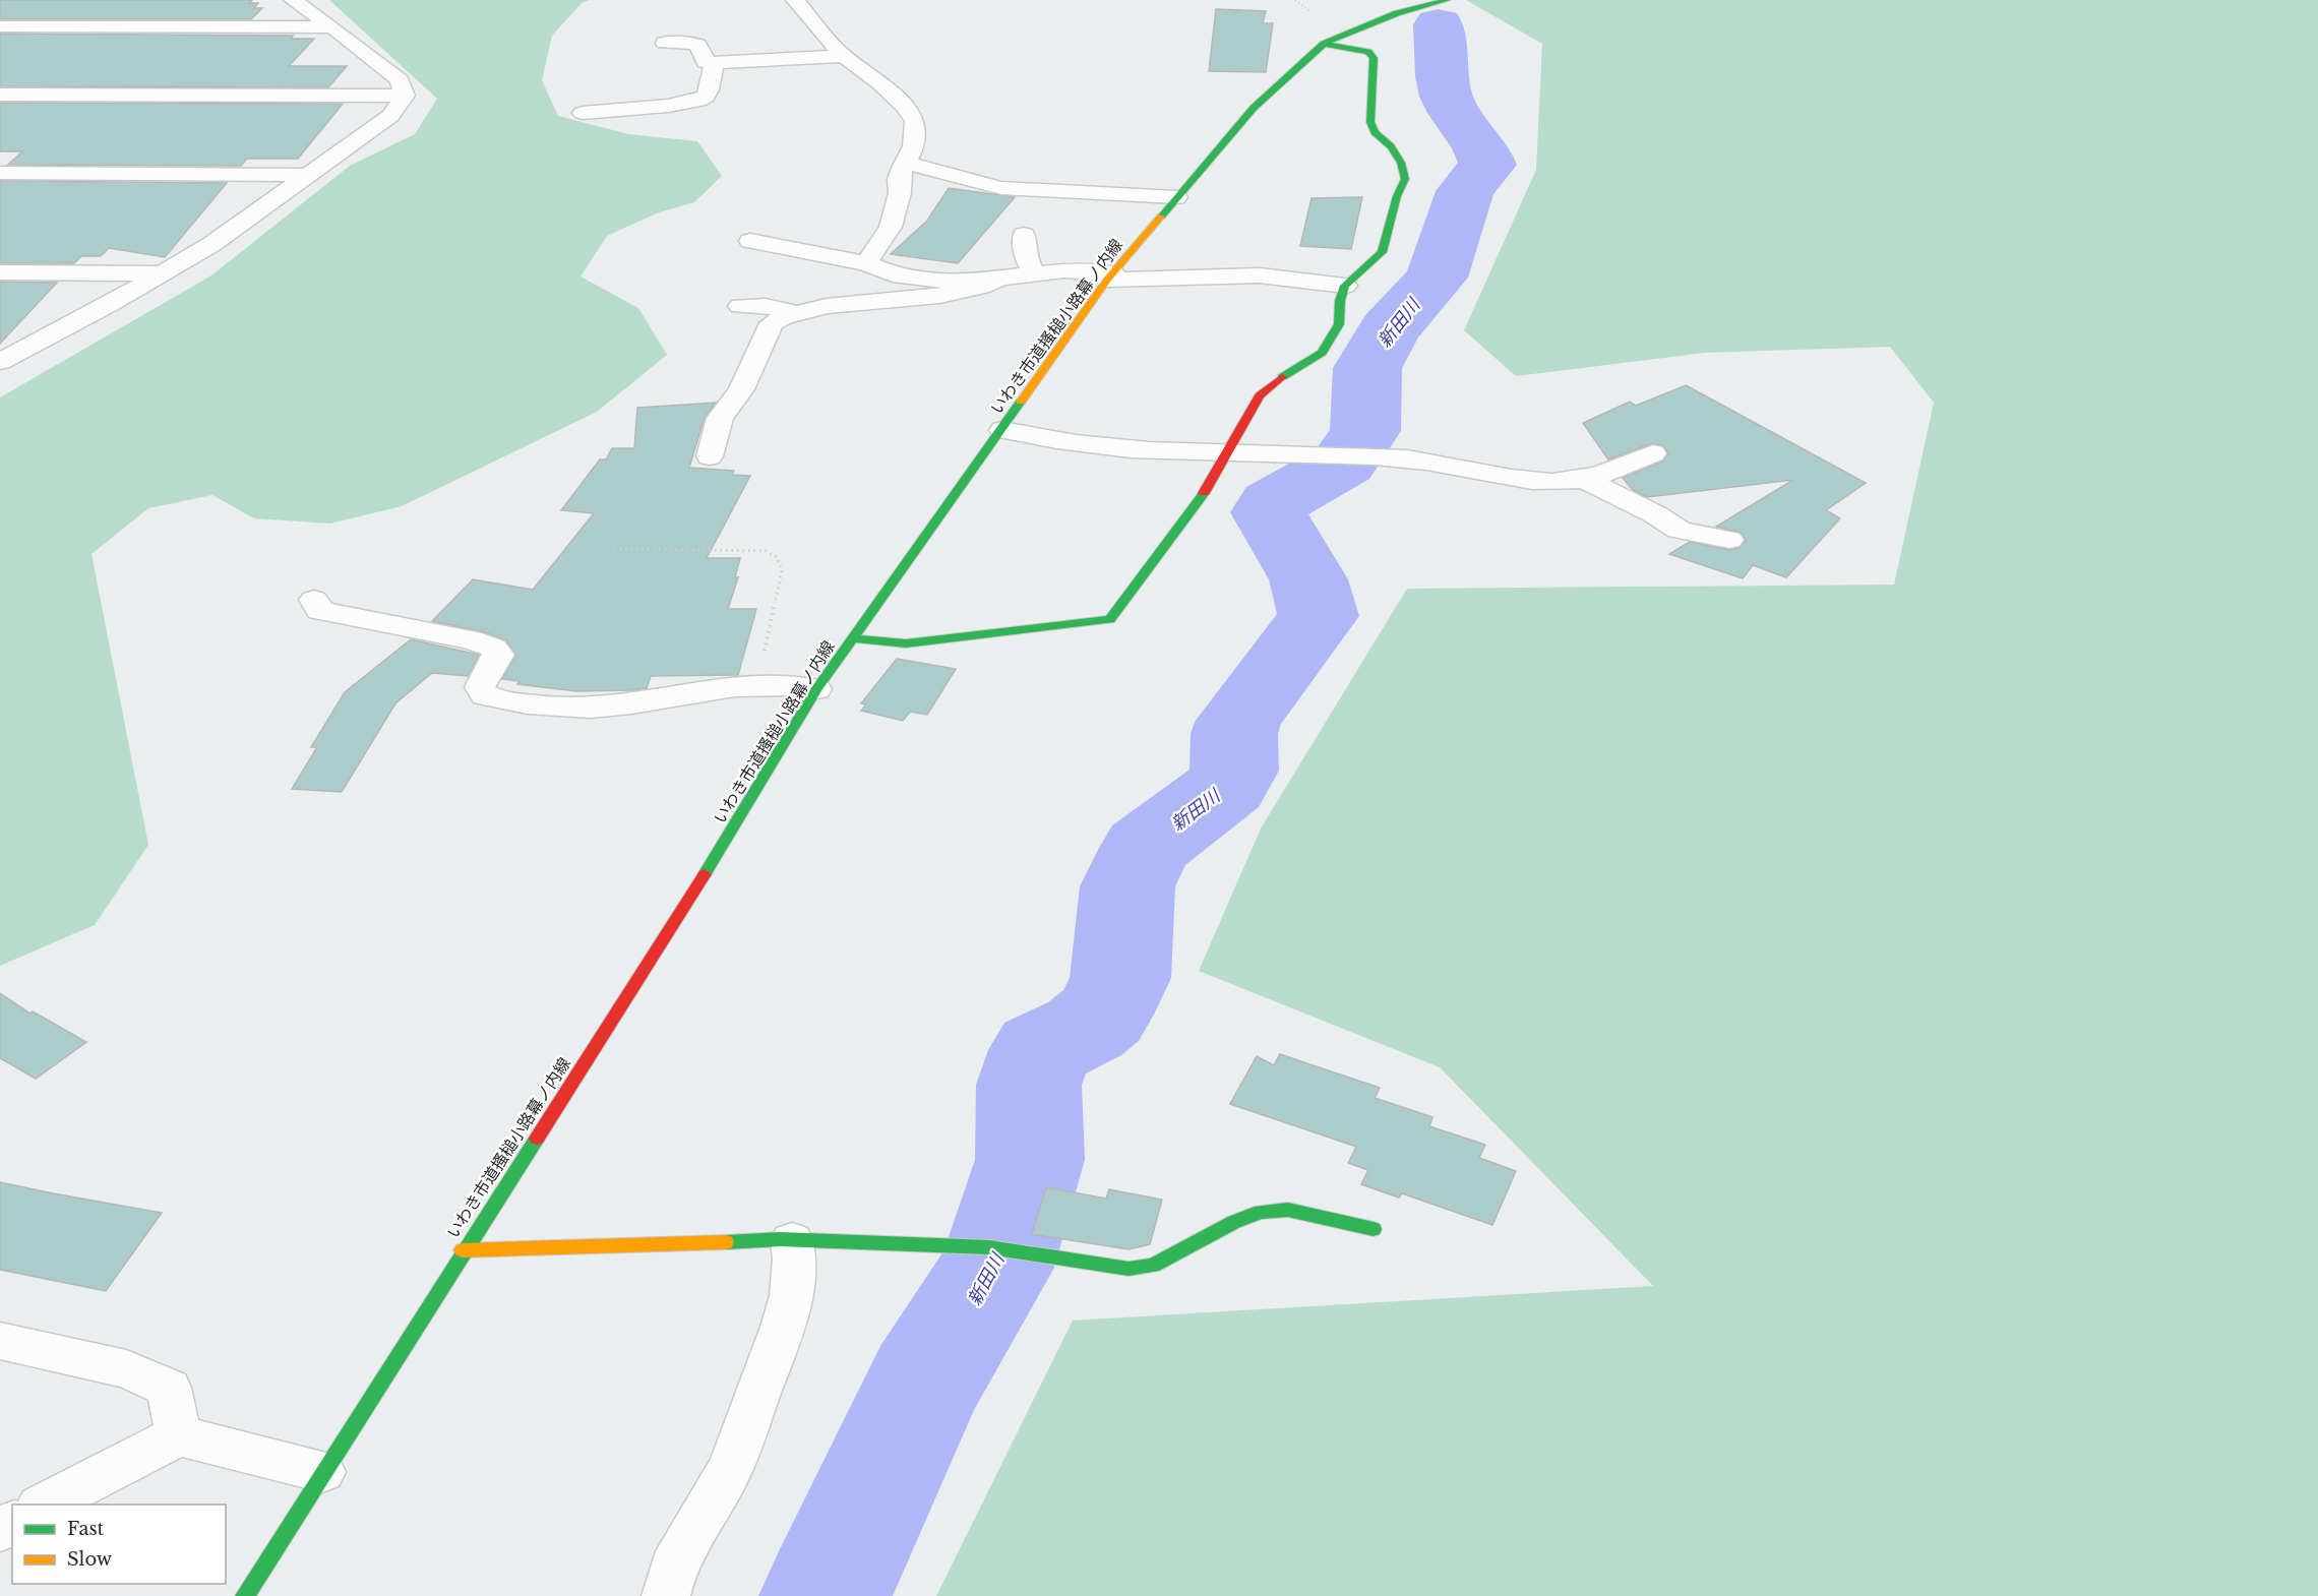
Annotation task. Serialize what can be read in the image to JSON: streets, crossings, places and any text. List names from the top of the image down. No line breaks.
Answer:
{"streets":{"street":["いわき市道搔槌小路幕ノ内線"]},"water":["新田川"],"legend":["Fast","Slow"]}
